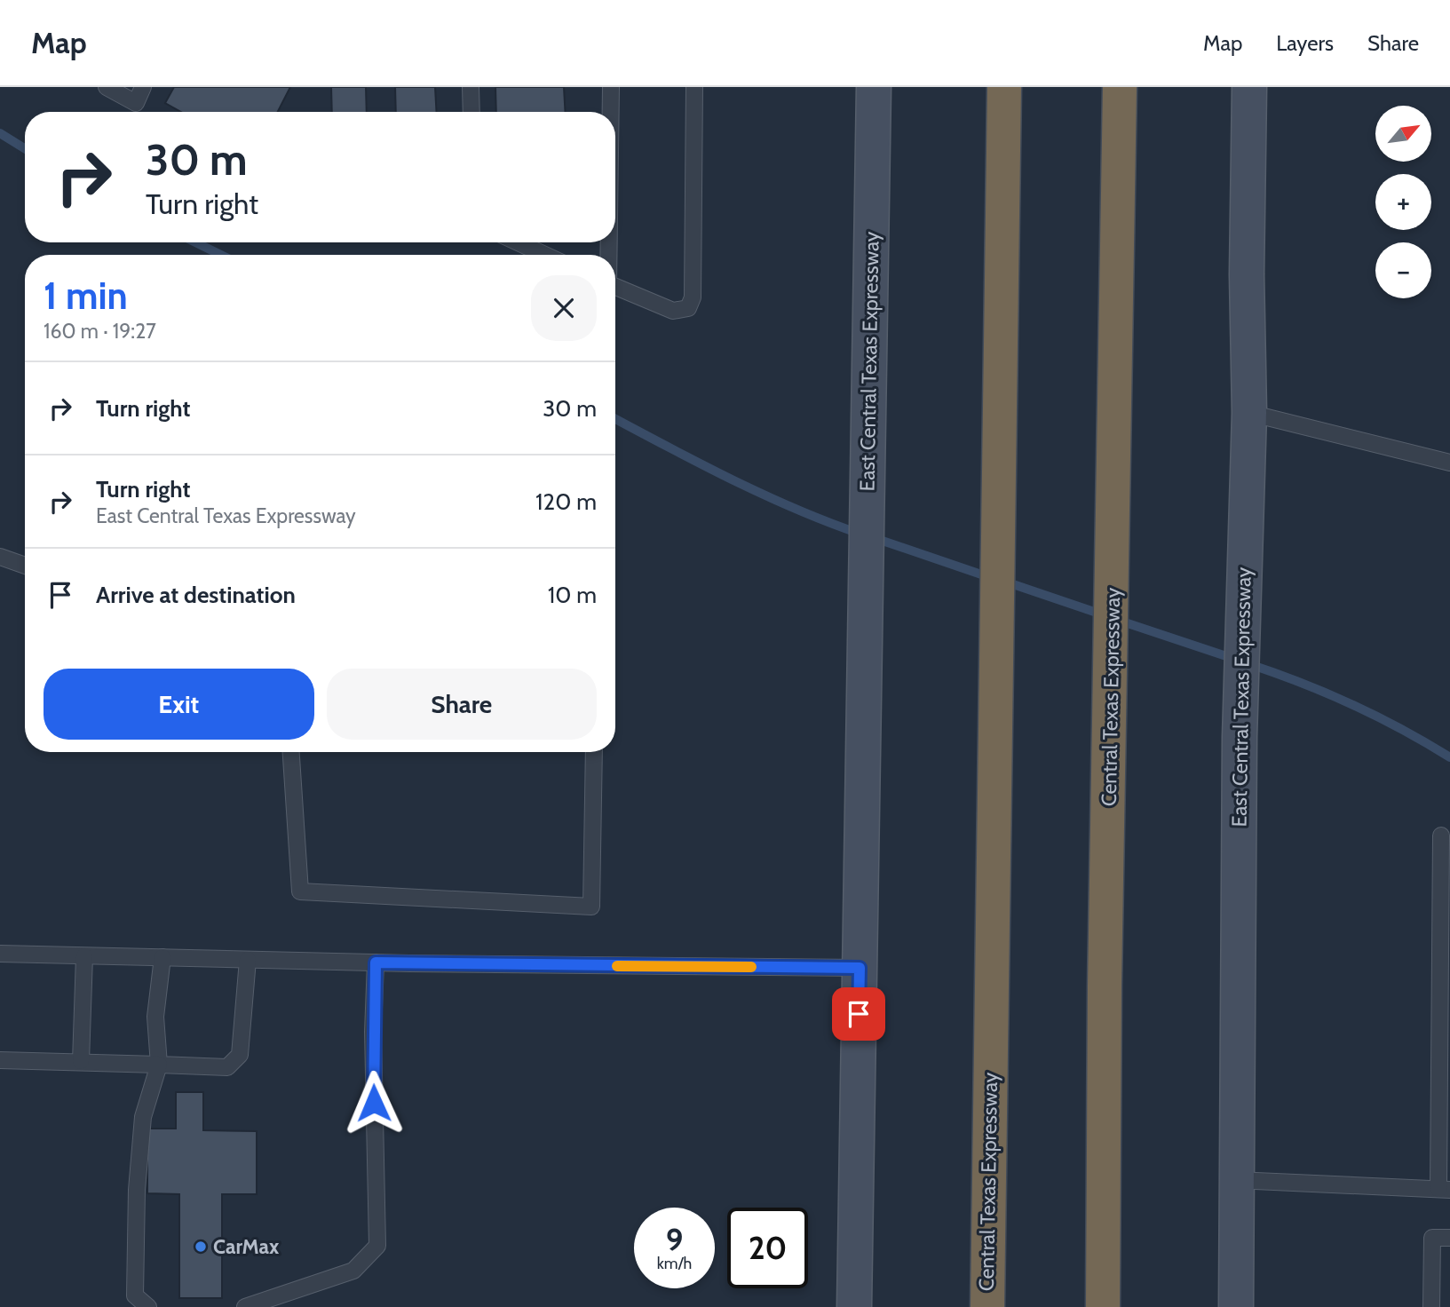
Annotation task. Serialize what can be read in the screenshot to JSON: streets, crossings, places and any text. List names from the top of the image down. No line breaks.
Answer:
{"streets":{"highway":["Central Texas Expressway"],"main road":["East Central Texas Expressway"]},"places":["CarMax"],"north":"top right","page":{"header":"Map","nav":["Map","Layers","Share"],"map_buttons":["+","−"],"turn":["30 m","Turn right"],"heading":["1 min","160 m · 19:27"],"list":[{"name":"Turn right","value":"30 m"},{"name":"Turn right","note":"East Central Texas Expressway","value":"120 m"},{"name":"Arrive at destination","value":"10 m"}],"buttons":["Exit","Share"],"speed":"9 km/h","limit":"20"}}
